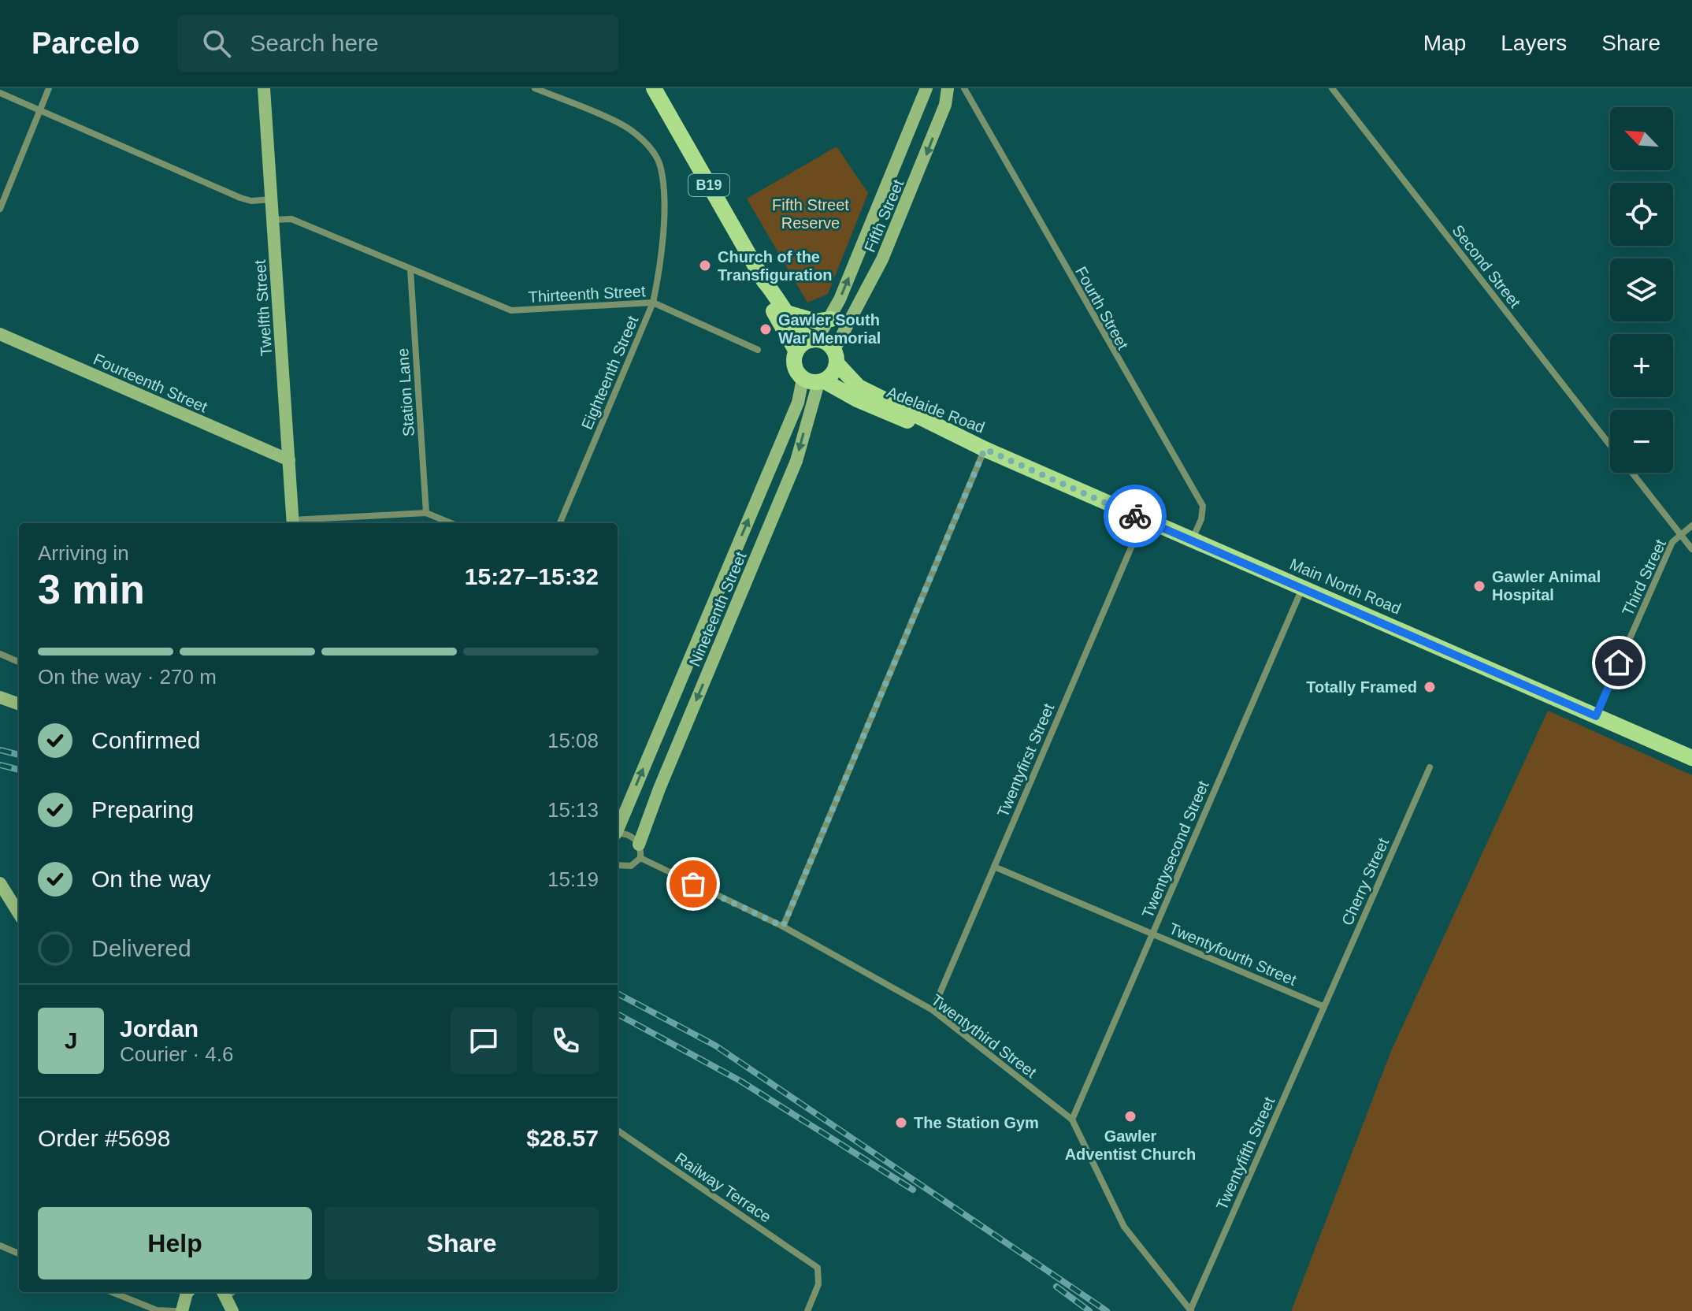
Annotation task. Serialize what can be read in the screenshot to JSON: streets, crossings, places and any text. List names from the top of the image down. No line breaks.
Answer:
{"streets":{"main road":["B19","Adelaide Road","Main North Road"],"street":["Fifth Street","Second Street","Thirteenth Street","Twelfth Street","Fourth Street","Eighteenth Street","Fourteenth Street","Station Lane","Third Street","Nineteenth Street","Twentyfirst Street","Twentysecond Street","Cherry Street","Twentyfourth Street","Twentythird Street","Twentyfifth Street","Railway Terrace"]},"crossings":[["B19","Fifth Street"],["B19","Adelaide Road"],["B19","Nineteenth Street"],["Fifth Street","Adelaide Road"],["Fifth Street","Nineteenth Street"],["Second Street","Third Street"],["Thirteenth Street","Twelfth Street"],["Thirteenth Street","Eighteenth Street"],["Thirteenth Street","Station Lane"],["Twelfth Street","Fourteenth Street"],["Fourth Street","Main North Road"],["Adelaide Road","Main North Road"],["Adelaide Road","Nineteenth Street"],["Third Street","Main North Road"],["Main North Road","Twentyfirst Street"],["Main North Road","Twentysecond Street"],["Twentyfirst Street","Twentyfourth Street"],["Twentyfirst Street","Twentythird Street"],["Twentysecond Street","Twentyfourth Street"],["Twentysecond Street","Twentythird Street"],["Cherry Street","Twentyfourth Street"],["Cherry Street","Twentyfifth Street"],["Twentyfourth Street","Twentyfifth Street"],["Twentythird Street","Twentyfifth Street"]],"parks":["Fifth Street Reserve"],"places":["Church of the Transfiguration","Gawler South War Memorial","Gawler Animal Hospital","Totally Framed","Gawler Adventist Church","The Station Gym"],"north":"top left","page":{"header":"Parcelo","search":"Search here","nav":["Map","Layers","Share"],"map_buttons":["+","−"],"heading":["3 min","Arriving in","15:27–15:32"],"panel":["Jordan","Courier · 4.6","Order #5698","$28.57"],"bar":"On the way · 270 m","list":[["Confirmed","15:08"],["Preparing","15:13"],["On the way","15:19"],"Delivered"],"round":"J","buttons":["Help","Share"]}}
